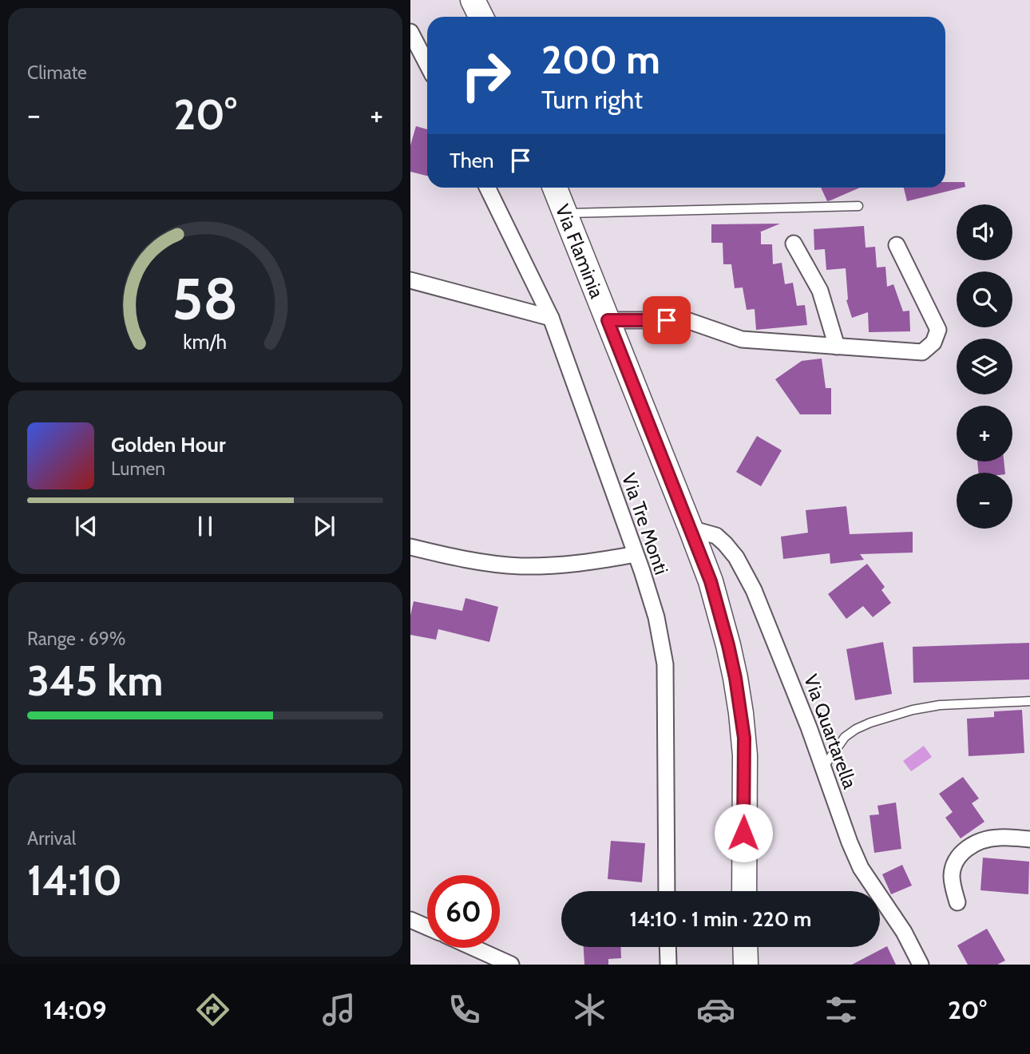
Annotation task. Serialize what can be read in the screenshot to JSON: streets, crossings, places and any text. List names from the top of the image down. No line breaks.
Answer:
{"streets":{"main road":["Via Flaminia"],"street":["Via Tre Monti","Via Quartarella"]},"crossings":[["Via Flaminia","Via Quartarella"]],"page":{"tile":["Climate",["Range · 69%","345 km"],["Arrival","14:10"]],"turn":["200 m","Turn right"],"heat":["−","20°","+"],"then":"Then","map_buttons":["+","−"],"song":["Golden Hour","Lumen"],"limit":"60","trip":"14:10 · 1 min · 220 m","tabs":["14:09","20°"],"gauge":["58","km/h"]}}
